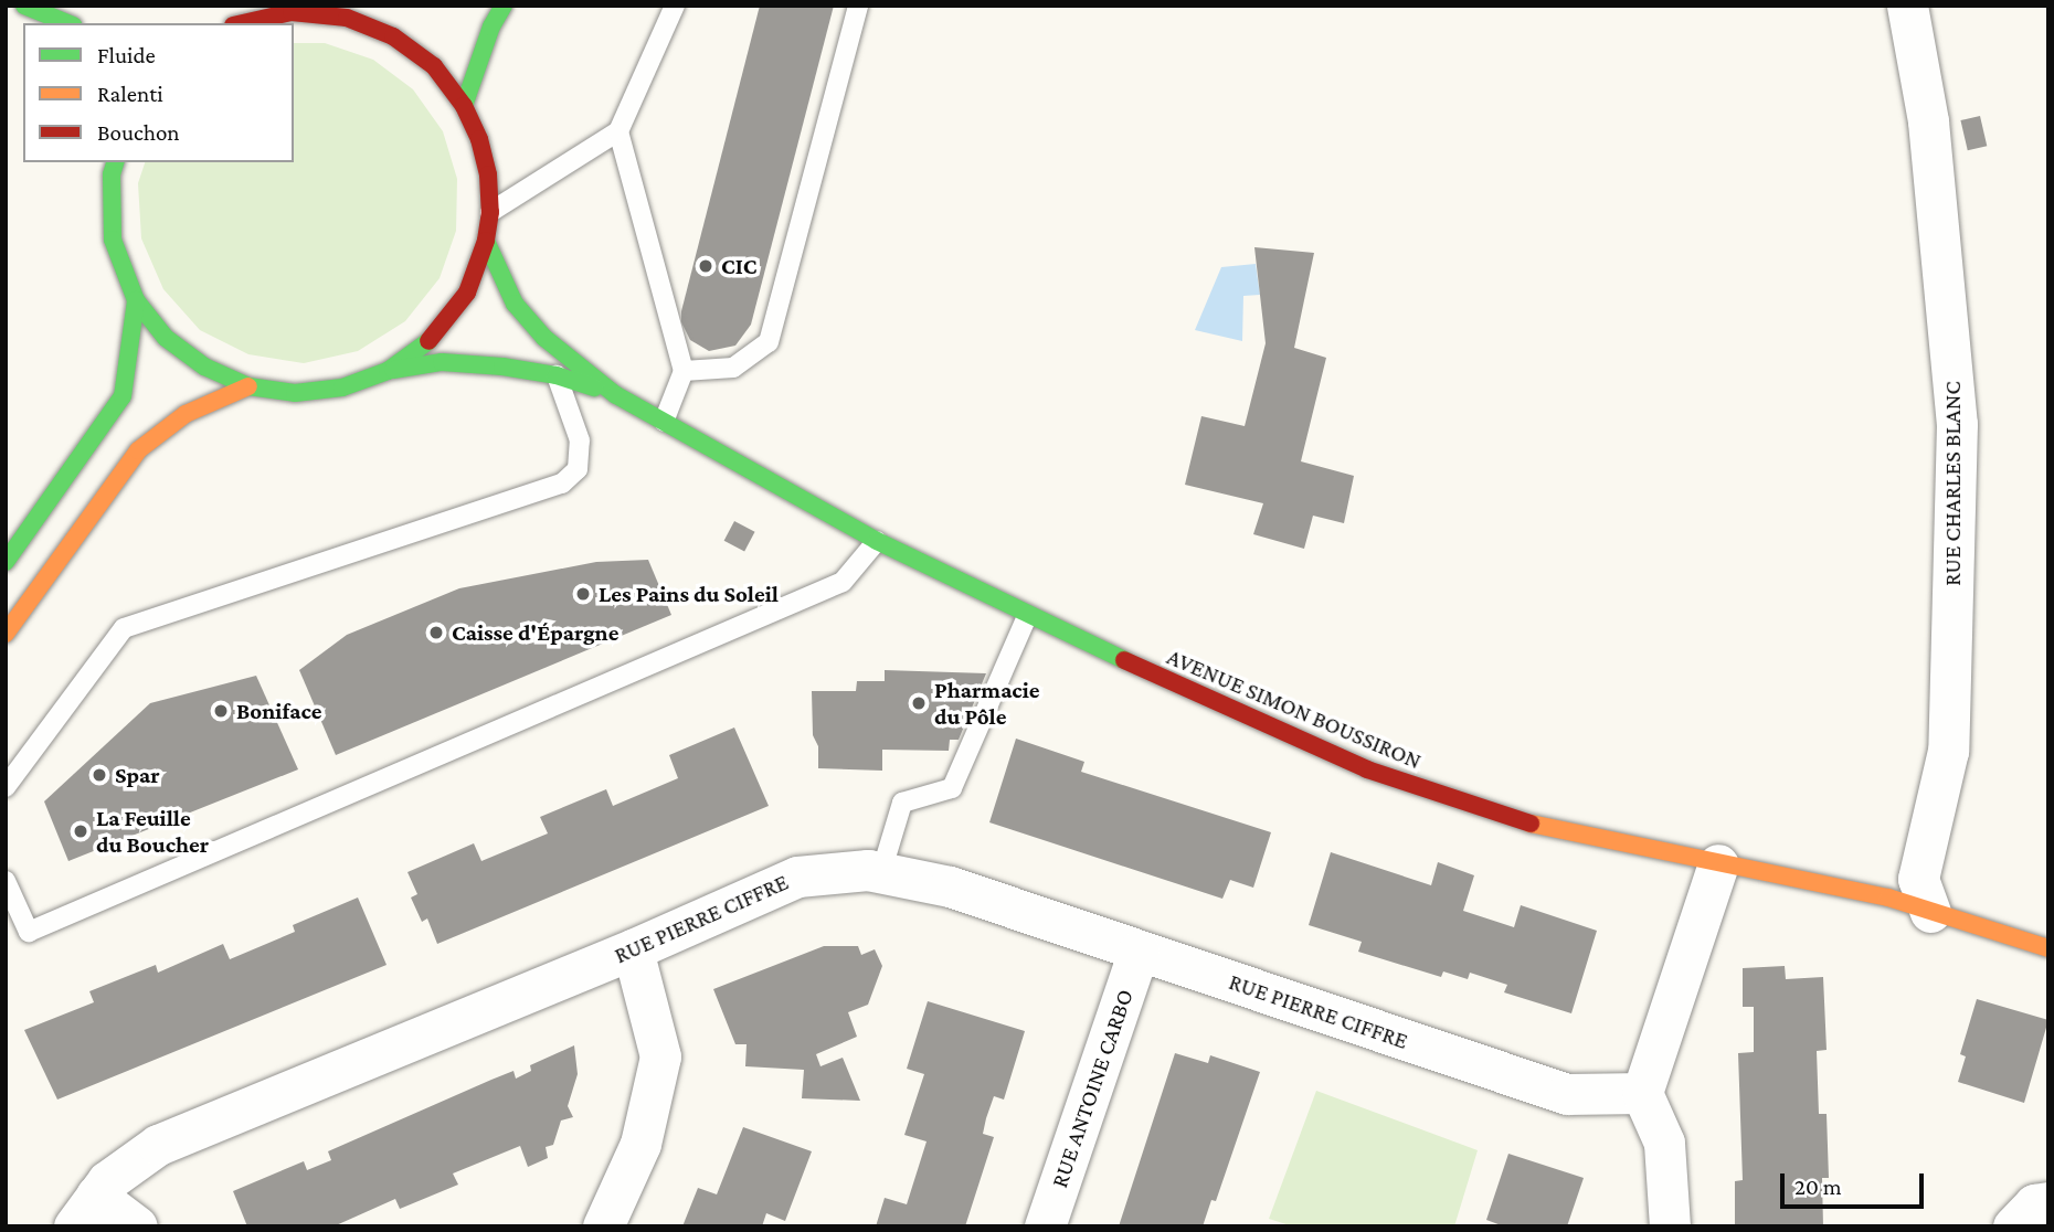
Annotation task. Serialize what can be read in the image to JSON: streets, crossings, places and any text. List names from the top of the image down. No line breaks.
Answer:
{"streets":{"street":["RUE CHARLES BLANC","AVENUE SIMON BOUSSIRON","RUE PIERRE CIFFRE","RUE ANTOINE CARBO"]},"crossings":[["RUE CHARLES BLANC","AVENUE SIMON BOUSSIRON"],["RUE PIERRE CIFFRE","RUE ANTOINE CARBO"]],"places":["CIC","Les Pains du Soleil","Caisse d'Épargne","Pharmacie du Pôle","Boniface","Spar","La Feuille du Boucher"],"legend":["Fluide","Ralenti","Bouchon"],"scale_bar":"20 m"}
